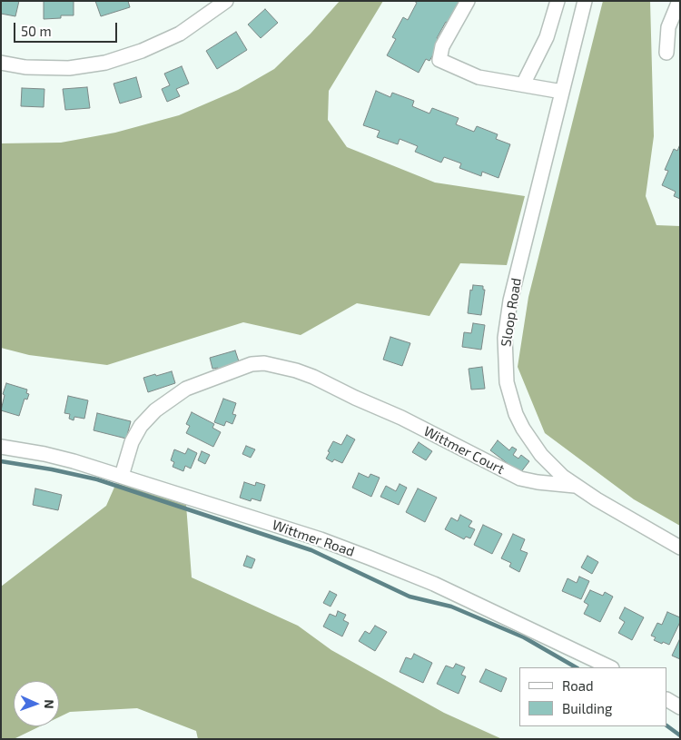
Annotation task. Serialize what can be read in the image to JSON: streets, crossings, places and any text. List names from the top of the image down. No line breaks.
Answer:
{"streets":{"street":["Sloop Road","Wittmer Court","Wittmer Road"]},"crossings":[["Sloop Road","Wittmer Court"],["Wittmer Court","Wittmer Road"]],"legend":["Road","Building"],"scale_bar":"50 m","north":"right"}
